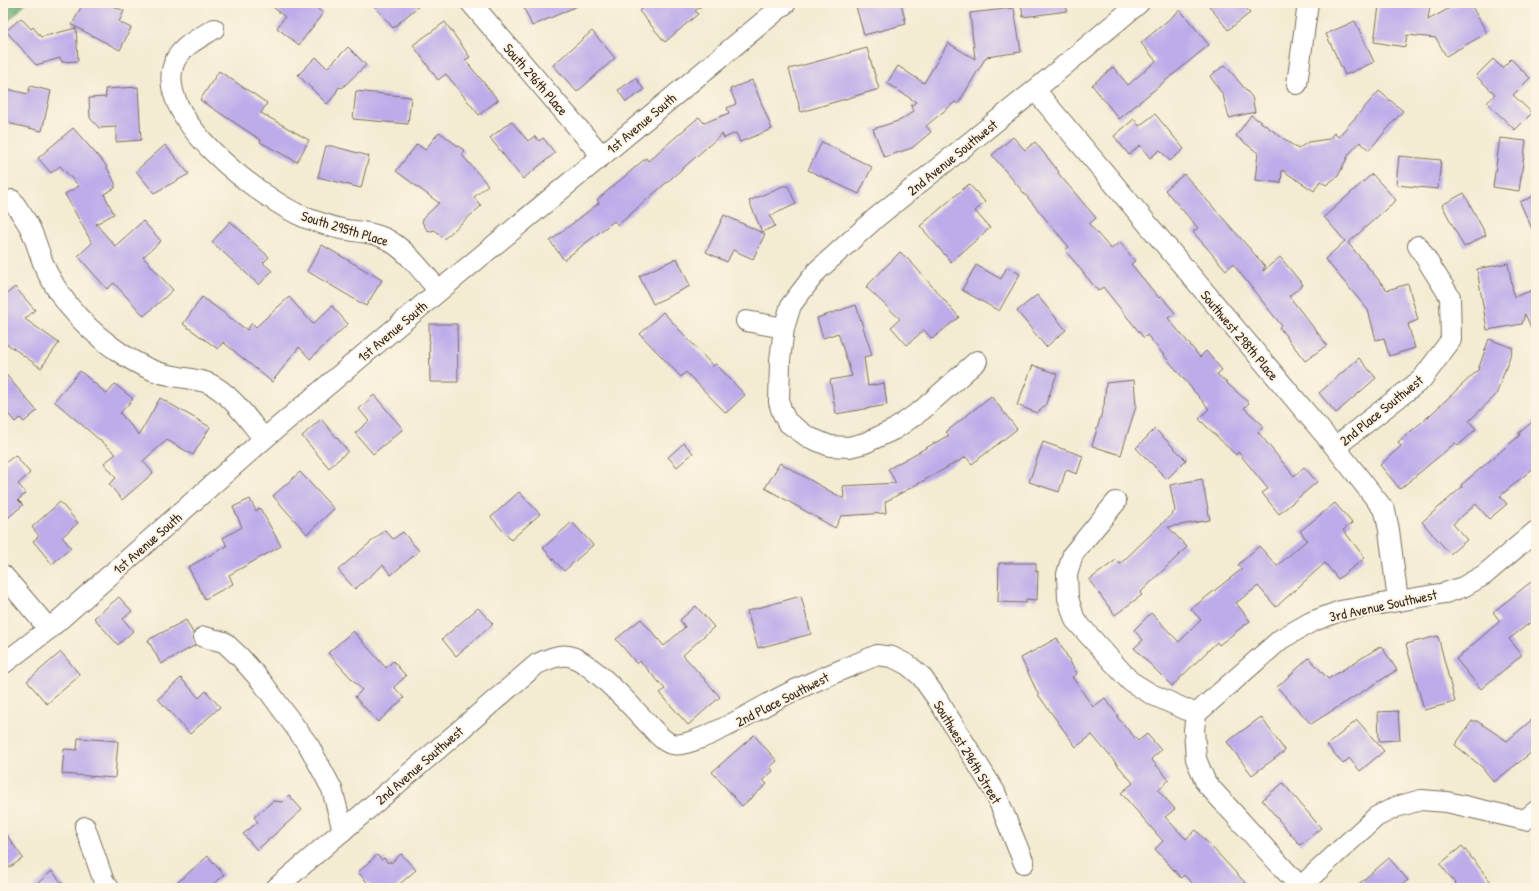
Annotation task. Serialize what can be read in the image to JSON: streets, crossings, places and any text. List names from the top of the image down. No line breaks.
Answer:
{"streets":{"street":["South 296th Place","1st Avenue South","2nd Avenue Southwest","South 295th Place","Southwest 298th Place","2nd Place Southwest","3rd Avenue Southwest","Southwest 296th Street"]},"crossings":[["South 296th Place","1st Avenue South"],["1st Avenue South","South 295th Place"],["2nd Avenue Southwest","Southwest 298th Place"],["2nd Avenue Southwest","2nd Place Southwest"],["Southwest 298th Place","2nd Place Southwest"],["Southwest 298th Place","3rd Avenue Southwest"],["2nd Place Southwest","Southwest 296th Street"]]}
